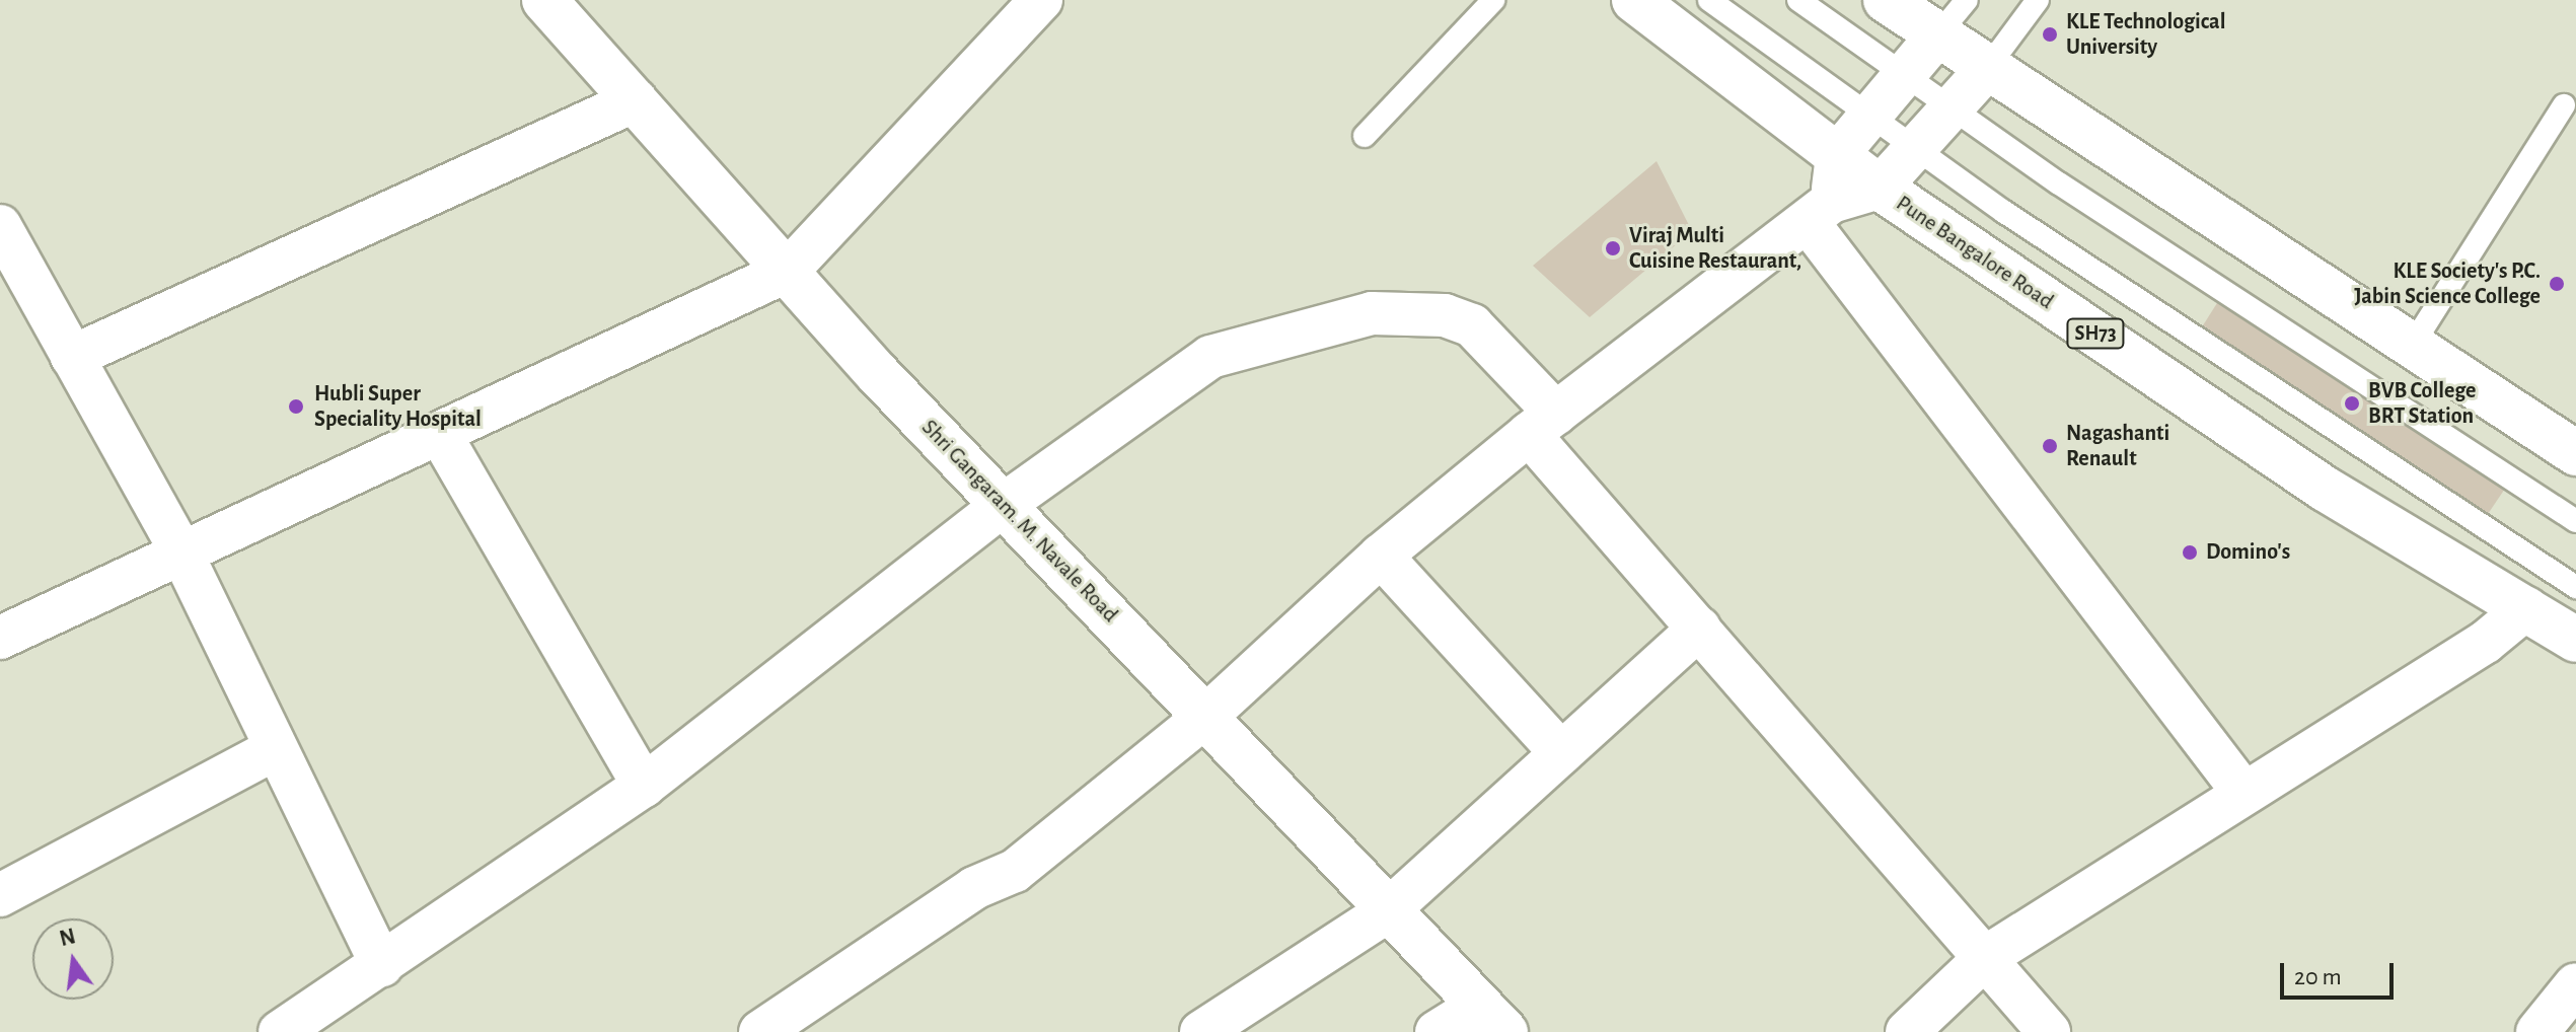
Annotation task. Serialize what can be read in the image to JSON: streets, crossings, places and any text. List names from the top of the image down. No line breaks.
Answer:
{"streets":{"main road":["Pune Bangalore Road","SH73","Shri Gangaram. M. Navale Road"]},"places":["KLE Technological University","Viraj Multi Cuisine Restaurant,","KLE Society's P.C. Jabin Science College","BVB College BRT Station","Hubli Super Speciality Hospital","Nagashanti Renault","Domino's"],"scale_bar":"20 m","north":"top"}
